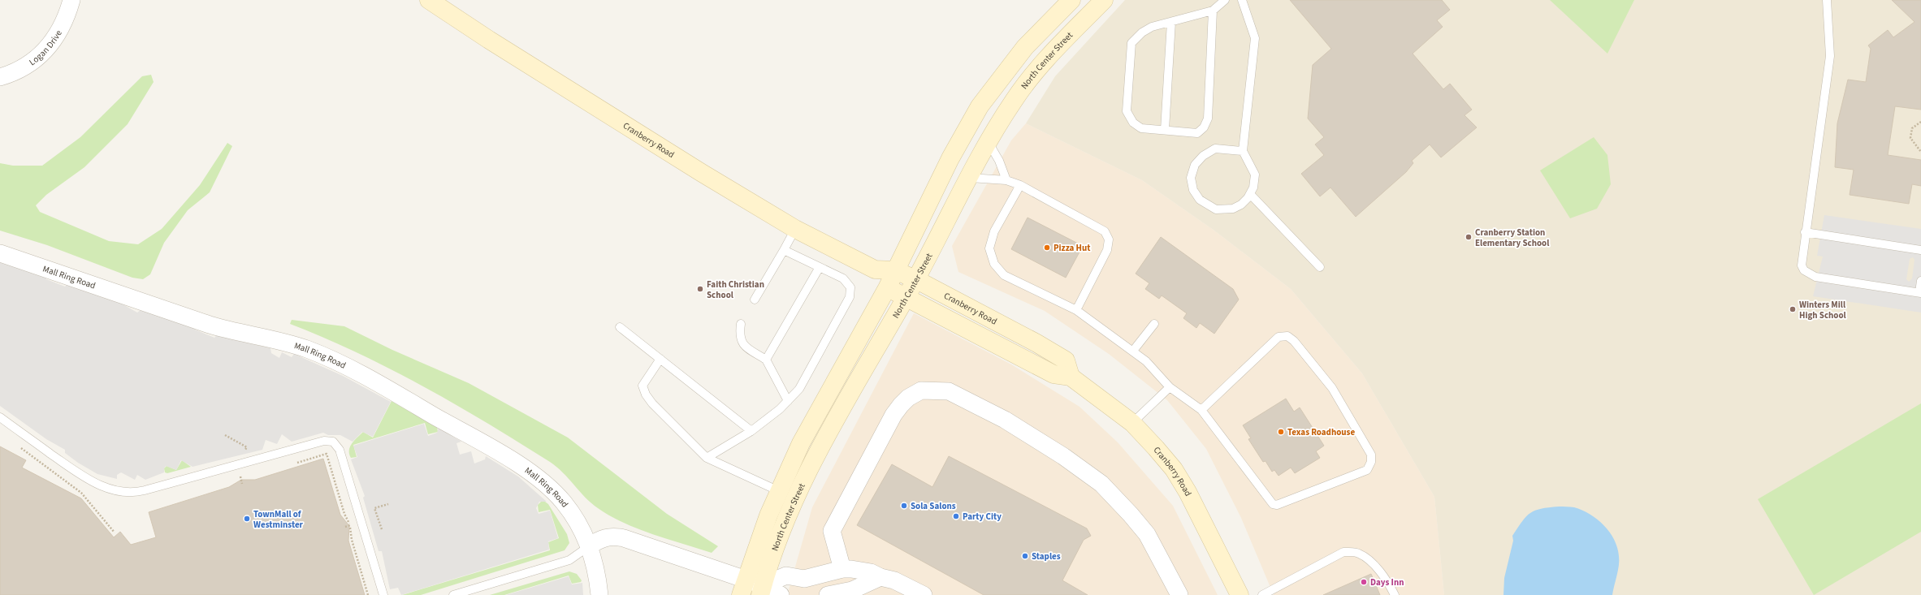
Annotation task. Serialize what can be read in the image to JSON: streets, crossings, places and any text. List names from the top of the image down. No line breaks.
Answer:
{"streets":{"street":["Logan Drive","North Center Street","Cranberry Road","Mall Ring Road"]},"crossings":[["North Center Street","Cranberry Road"]],"places":["Cranberry Station Elementary School","Pizza Hut","Faith Christian School","Winters Mill High School","Texas Roadhouse","Sola Salons","Party City","TownMall of Westminster","Staples","Days Inn"]}
